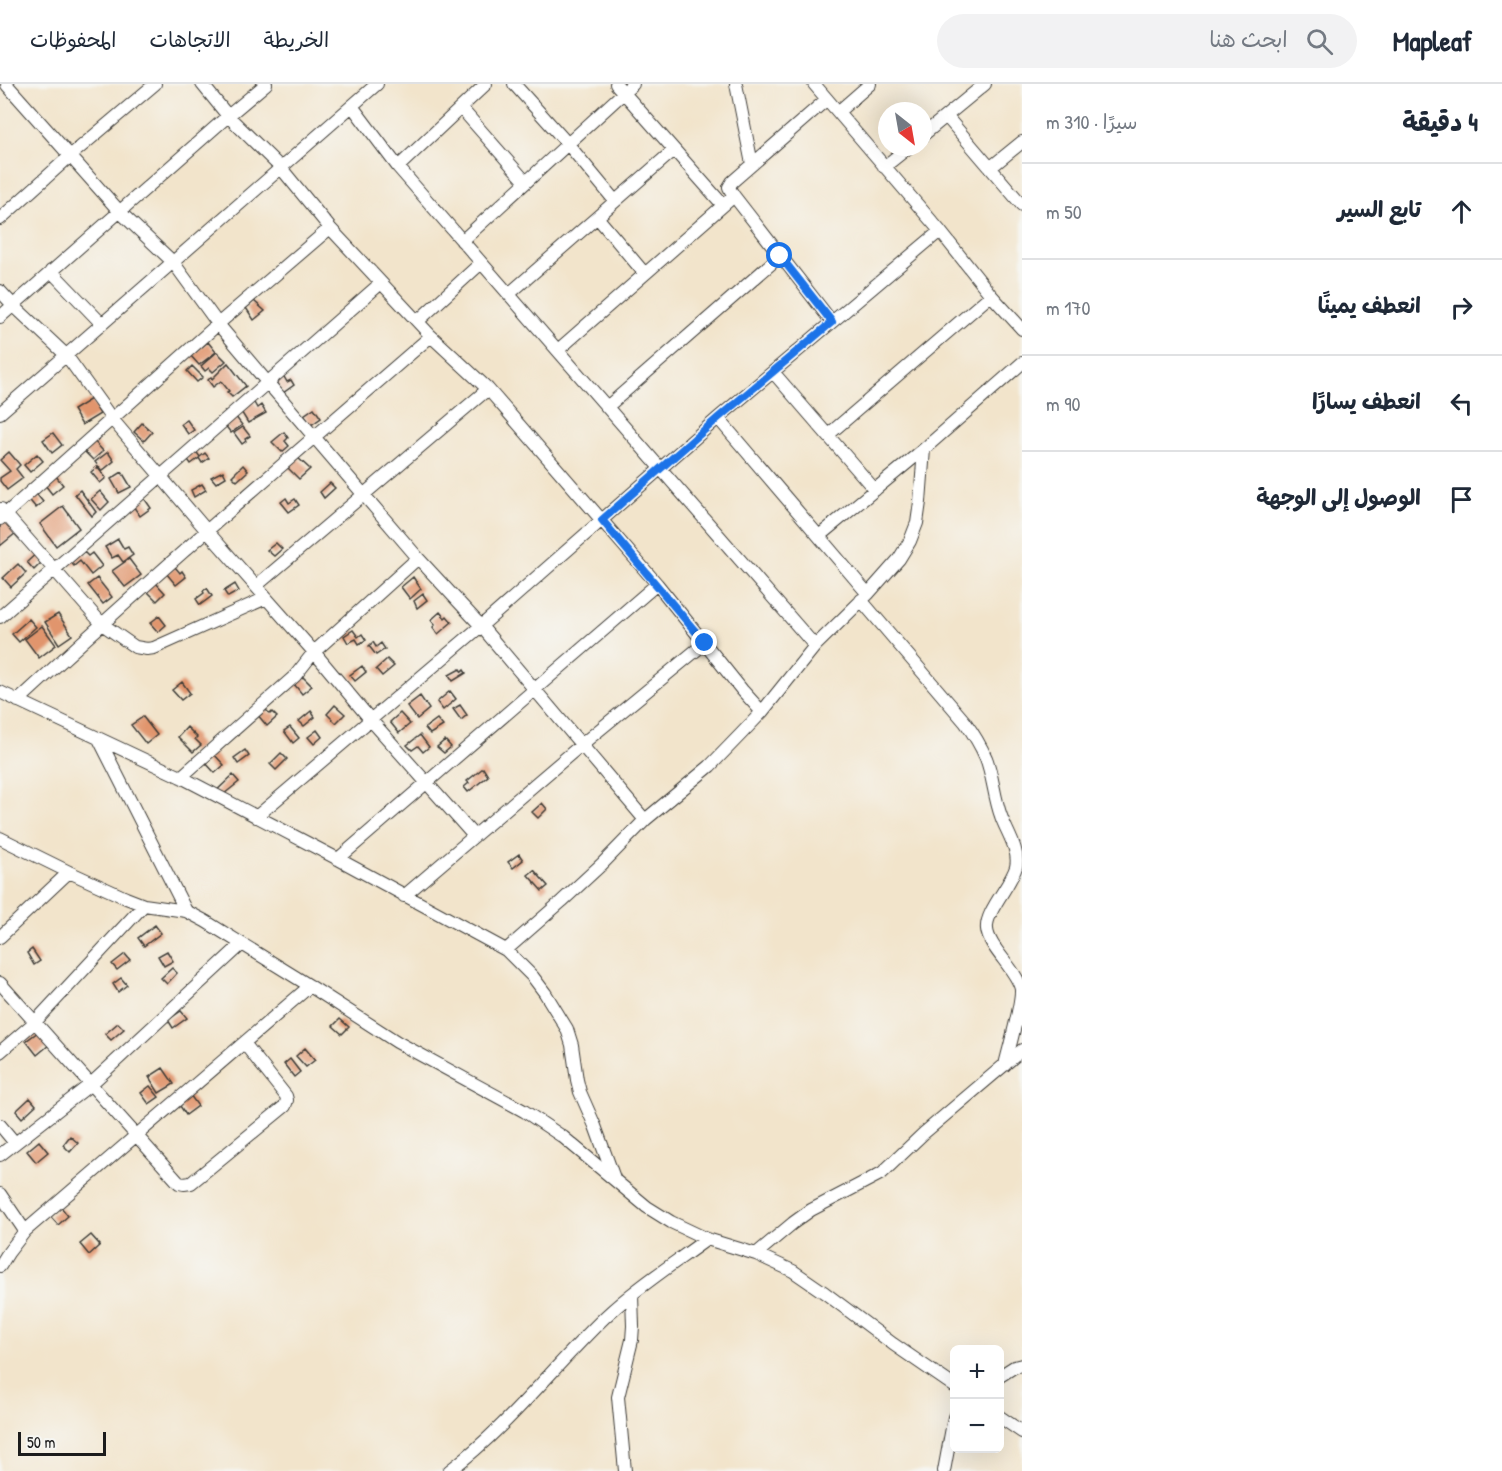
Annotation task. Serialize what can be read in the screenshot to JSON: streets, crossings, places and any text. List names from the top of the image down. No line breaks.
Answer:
{"scale_bar":"50 m","north":"bottom right","page":{"header":"Mapleaf","search":"ابحث هنا","nav":["الخريطة","الاتجاهات","المحفوظات"],"heading":["4 دقيقة","سيرًا · 310 m"],"list":[["تابع السير","50 m"],["انعطف يمينًا","170 m"],["انعطف يسارًا","90 m"],"الوصول إلى الوجهة"],"map_buttons":["+","−"],"scale":"50 m"}}
